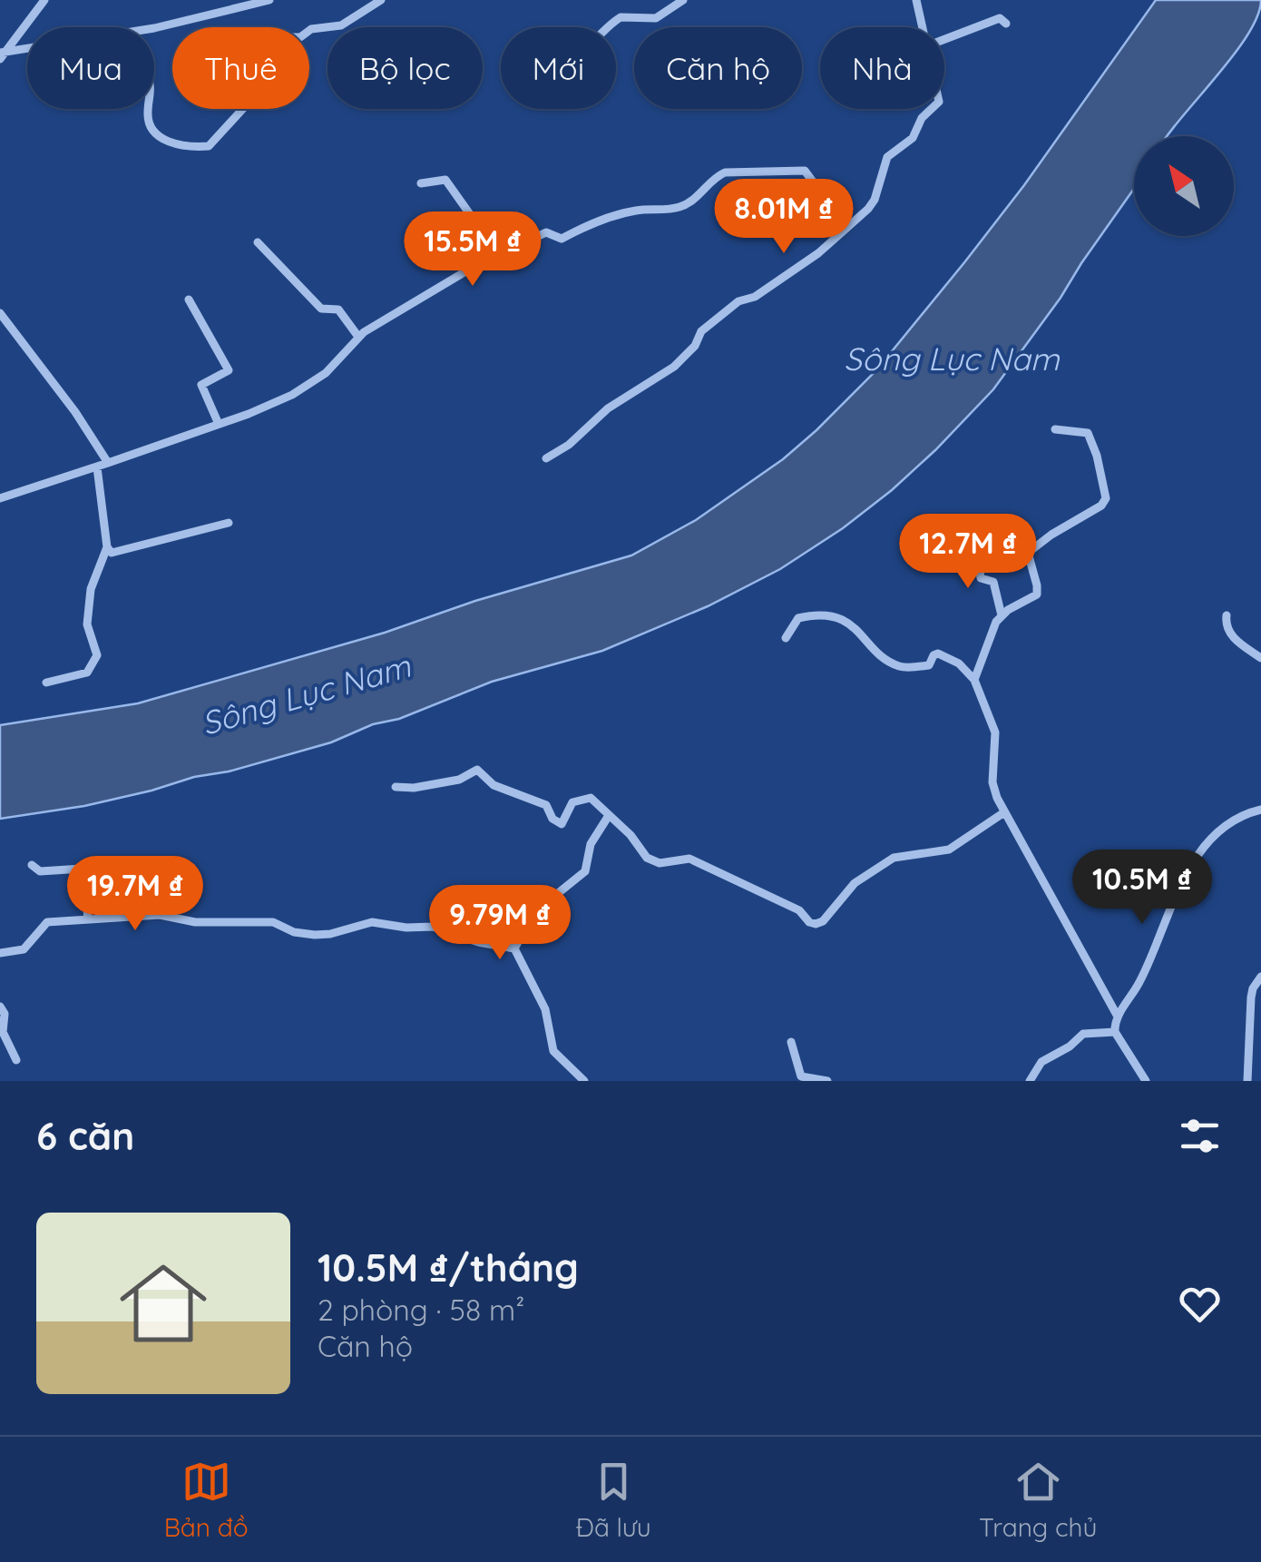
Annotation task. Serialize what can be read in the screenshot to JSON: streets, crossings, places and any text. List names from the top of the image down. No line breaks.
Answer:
{"water":["Sông Lục Nam"],"north":"top left","page":{"chip":["Mua","Thuê","Bộ lọc","Mới","Căn hộ","Nhà"],"price":["8.01M ₫","15.5M ₫","12.7M ₫","10.5M ₫","19.7M ₫","9.79M ₫"],"heading":"6 căn","list":[{"name":"10.5M ₫/tháng","note":"2 phòng · 58 m² · Căn hộ"}],"tabs":["Bản đồ","Đã lưu","Trang chủ"]}}
